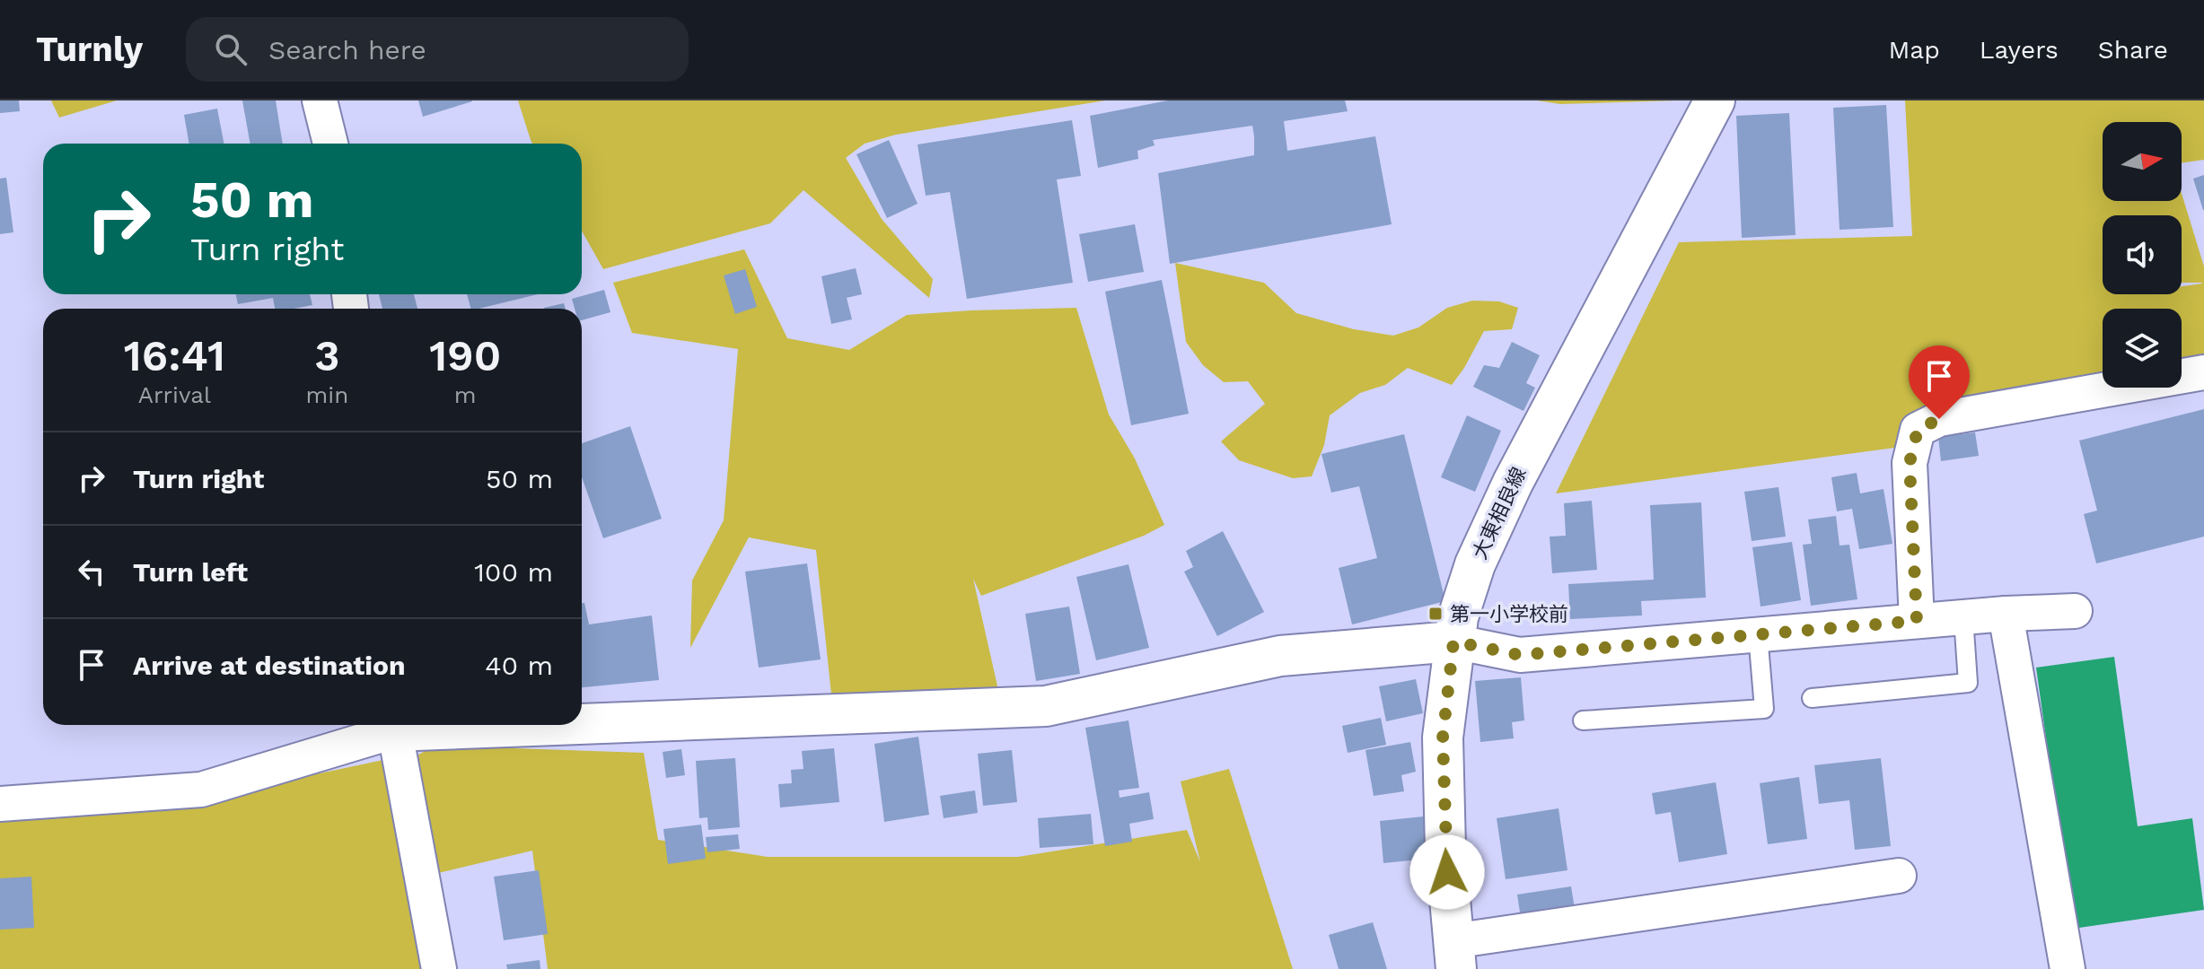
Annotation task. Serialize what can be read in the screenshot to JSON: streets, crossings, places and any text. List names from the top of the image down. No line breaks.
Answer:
{"streets":{"street":["大東相良線"]},"places":{"transit":["第一小学校前"]},"north":"right","page":{"header":"Turnly","search":"Search here","nav":["Map","Layers","Share"],"turn":["50 m","Turn right"],"eta":["16:41","Arrival","3","min","190","m"],"list":[{"name":"Turn right","value":"50 m"},{"name":"Turn left","value":"100 m"},{"name":"Arrive at destination","value":"40 m"}]}}
